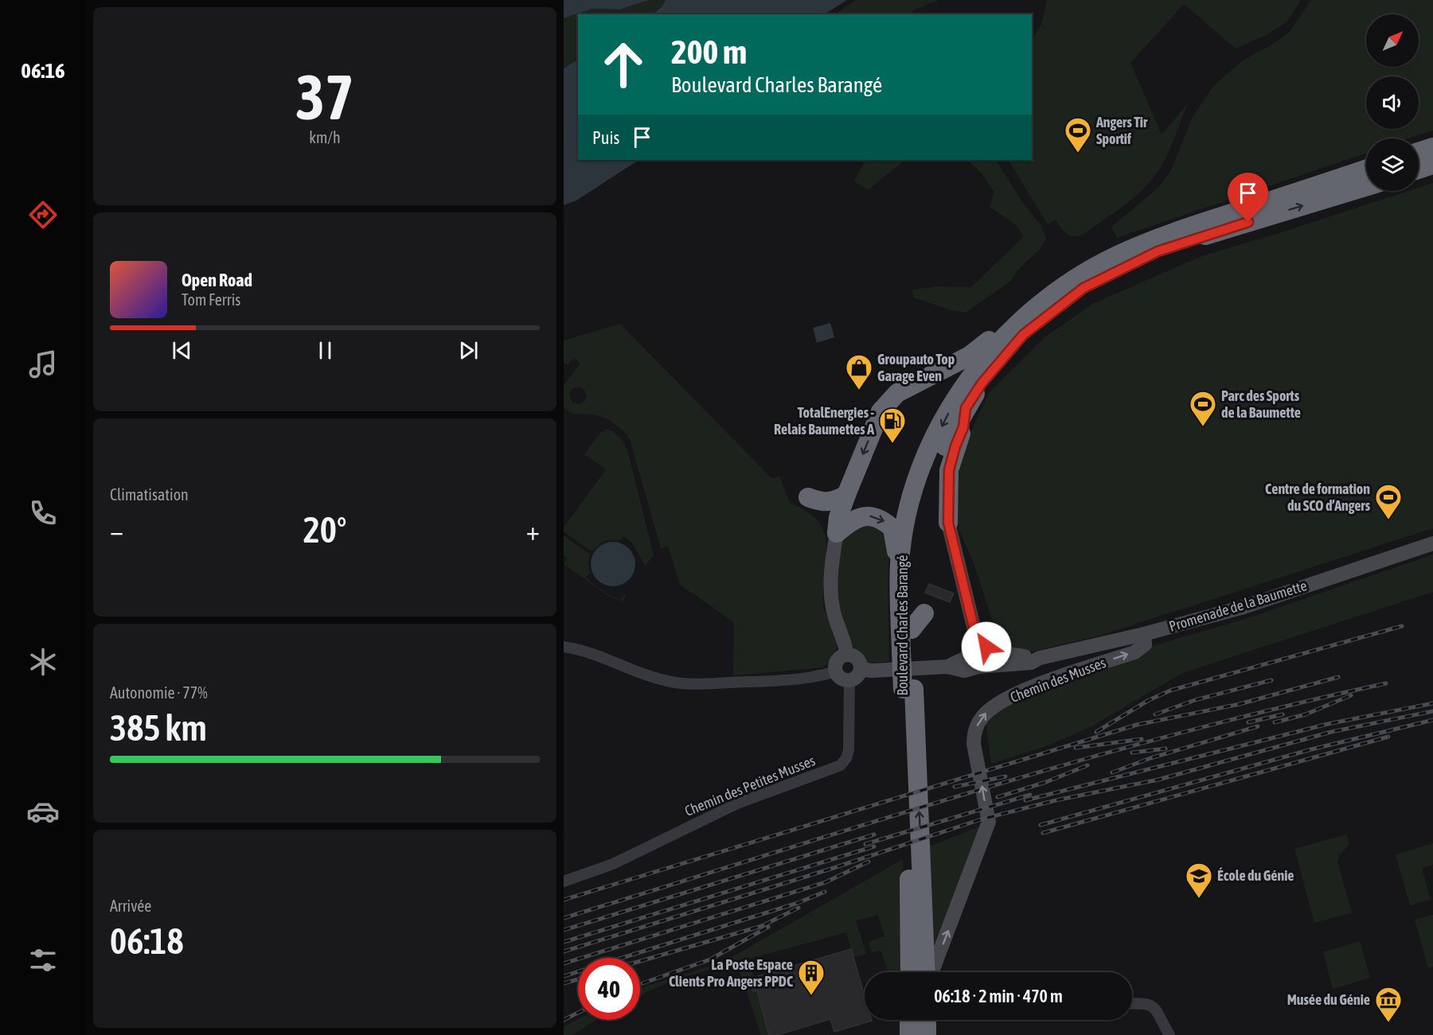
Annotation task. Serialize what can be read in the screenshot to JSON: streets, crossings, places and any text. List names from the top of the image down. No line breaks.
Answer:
{"streets":{"highway":["Boulevard Charles Barangé"],"street":["Promenade de la Baumette","Chemin des Musses","Chemin des Petites Musses"]},"crossings":[["Promenade de la Baumette","Chemin des Musses"]],"one_way":["Chemin des Musses"],"places":{"sports":["Angers Tir Sportif","Parc des Sports de la Baumette","Centre de formation du SCO d’Angers"],"shop":["Groupauto Top Garage Even"],"fuel station":["TotalEnergies - Relais Baumettes A"],"school or university":["École du Génie"],"building":["La Poste Espace Clients Pro Angers PPDC"],"museum":["Musée du Génie"]},"north":"top right","page":{"tabs":"06:16","tile":[["37","km/h"],"Climatisation",["Autonomie · 77%","385 km"],["Arrivée","06:18"]],"turn":["200 m","Boulevard Charles Barangé"],"then":"Puis","song":["Open Road","Tom Ferris"],"heat":["−","20°","+"],"limit":"40","trip":"06:18 · 2 min · 470 m"}}
